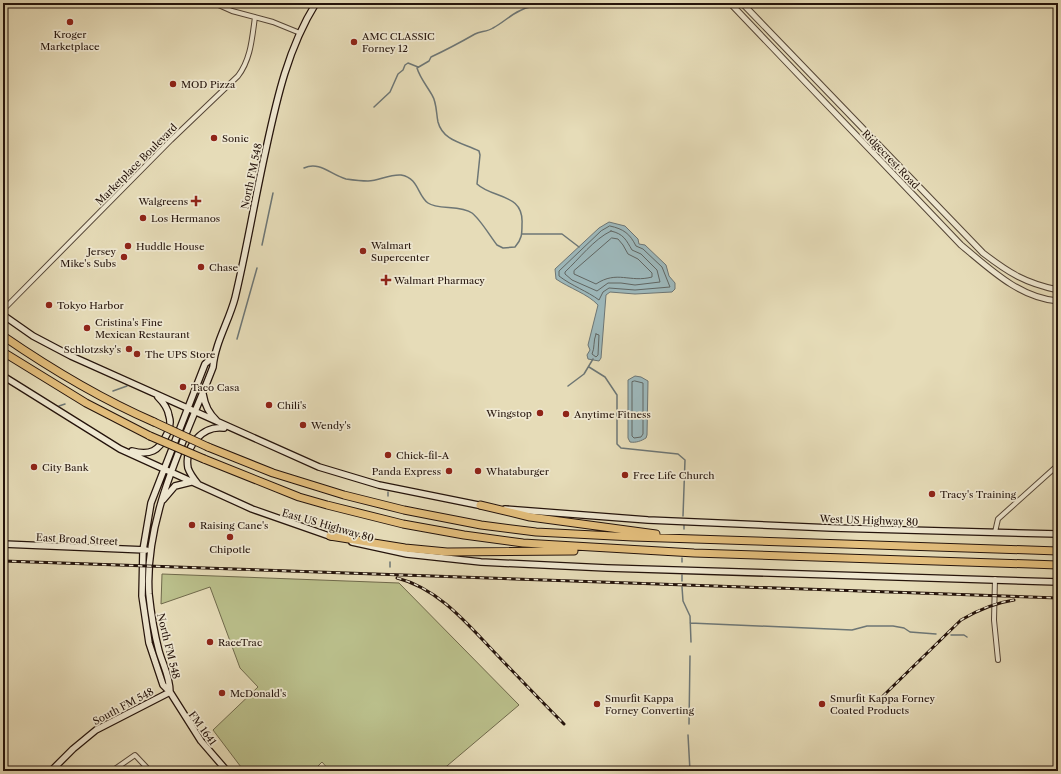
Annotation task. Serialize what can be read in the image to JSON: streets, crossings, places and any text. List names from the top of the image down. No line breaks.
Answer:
{"streets":{"main road":["North FM 548","West US Highway 80","East US Highway 80","East Broad Street","South FM 548","FM 1641"],"street":["Ridgecrest Road","Marketplace Boulevard"]},"crossings":[["North FM 548","East US Highway 80"],["North FM 548","East Broad Street"],["North FM 548","South FM 548"],["North FM 548","FM 1641"],["South FM 548","FM 1641"]],"places":{"other":["Kroger Marketplace","AMC CLASSIC Forney 12","MOD Pizza","Sonic","Los Hermanos","Huddle House","Walmart Supercenter","Jersey Mike's Subs","Chase","Tokyo Harbor","Cristina's Fine Mexican Restaurant","Schlotzsky's","The UPS Store","Taco Casa","Chili's","Wingstop","Anytime Fitness","Wendy's","Chick-fil-A","City Bank","Panda Express","Whataburger","Free Life Church","Tracy's Training","Raising Cane's","Chipotle","RaceTrac","McDonald's","Smurfit Kappa Forney Converting","Smurfit Kappa Forney Coated Products"],"health":["Walgreens","Walmart Pharmacy"]}}
